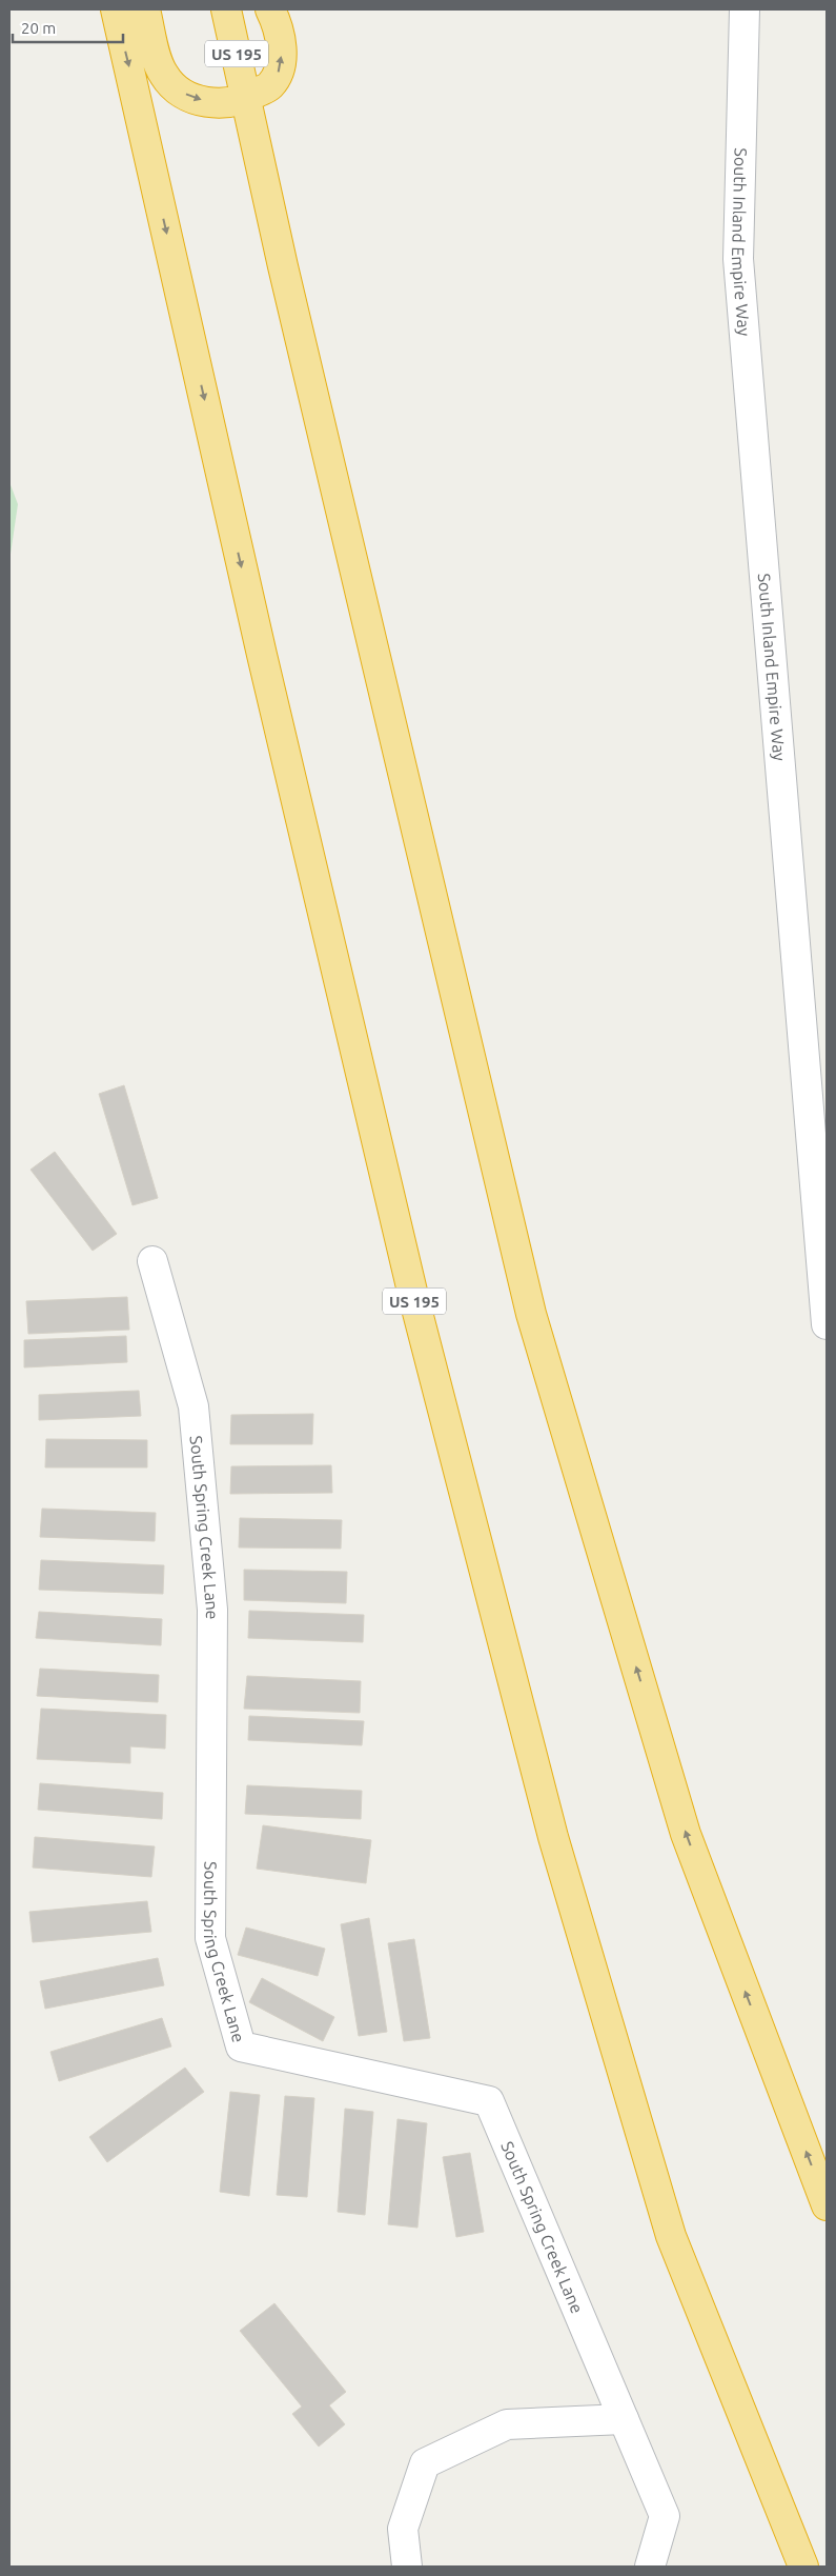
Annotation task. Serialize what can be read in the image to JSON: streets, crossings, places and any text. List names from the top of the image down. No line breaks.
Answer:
{"streets":{"highway":["US 195"],"street":["South Inland Empire Way","South Spring Creek Lane"]},"scale_bar":"20 m"}
